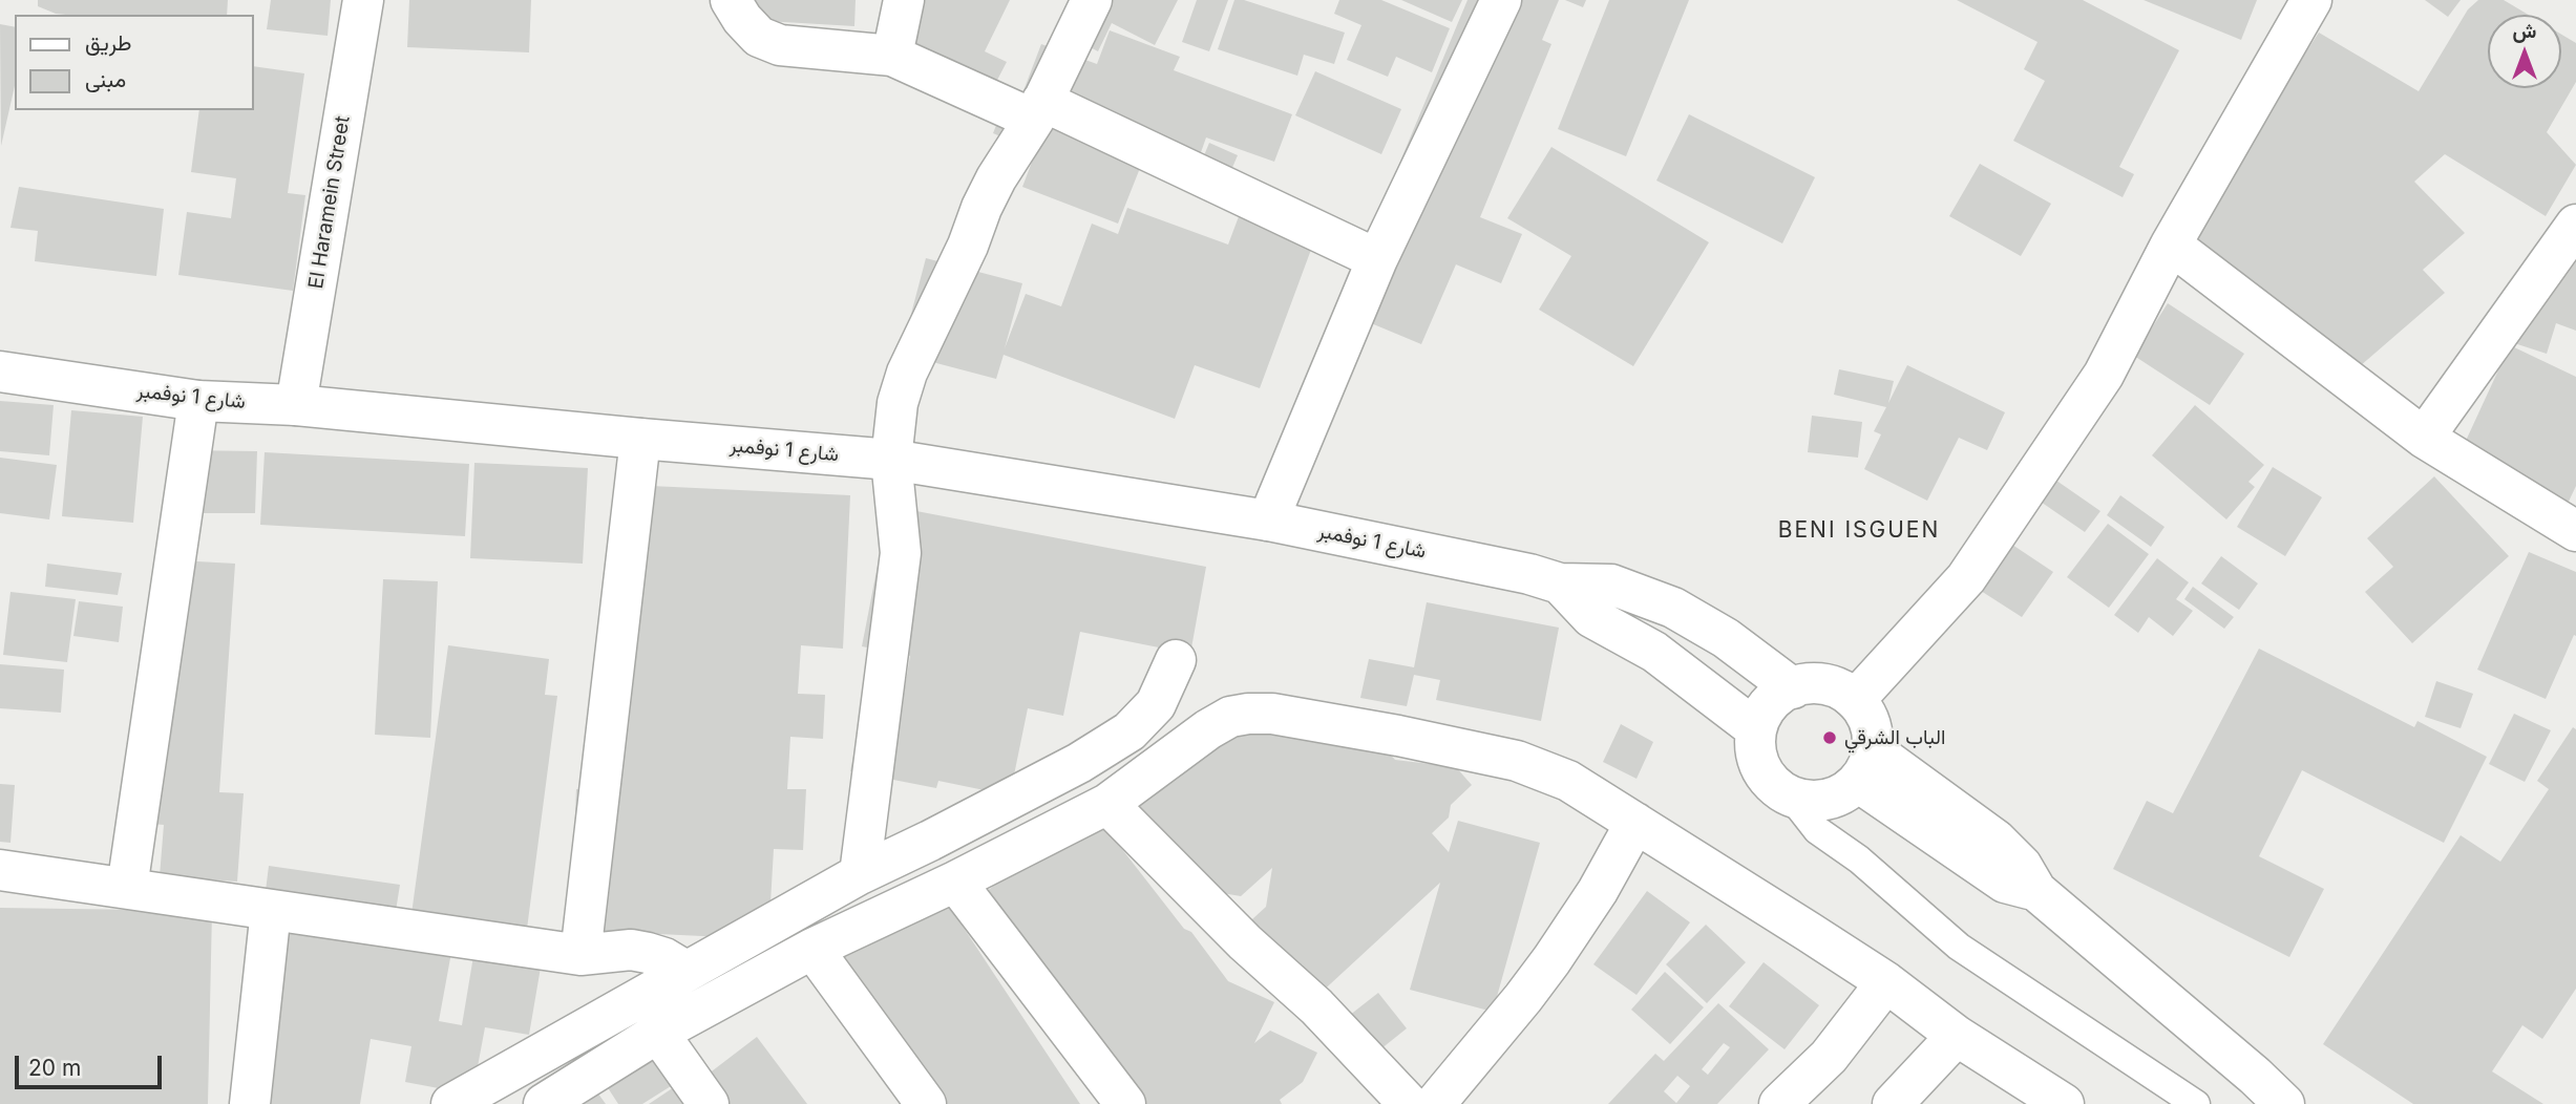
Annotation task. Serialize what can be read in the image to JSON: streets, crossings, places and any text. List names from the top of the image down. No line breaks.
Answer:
{"streets":{"street":["El Haramein Street","شارع 1 نوفمبر"]},"crossings":[["El Haramein Street","شارع 1 نوفمبر"]],"districts":["BENI ISGUEN"],"places":["الباب الشرقي"],"legend":["طريق","مبنى"],"scale_bar":"20 m","north":"top"}
